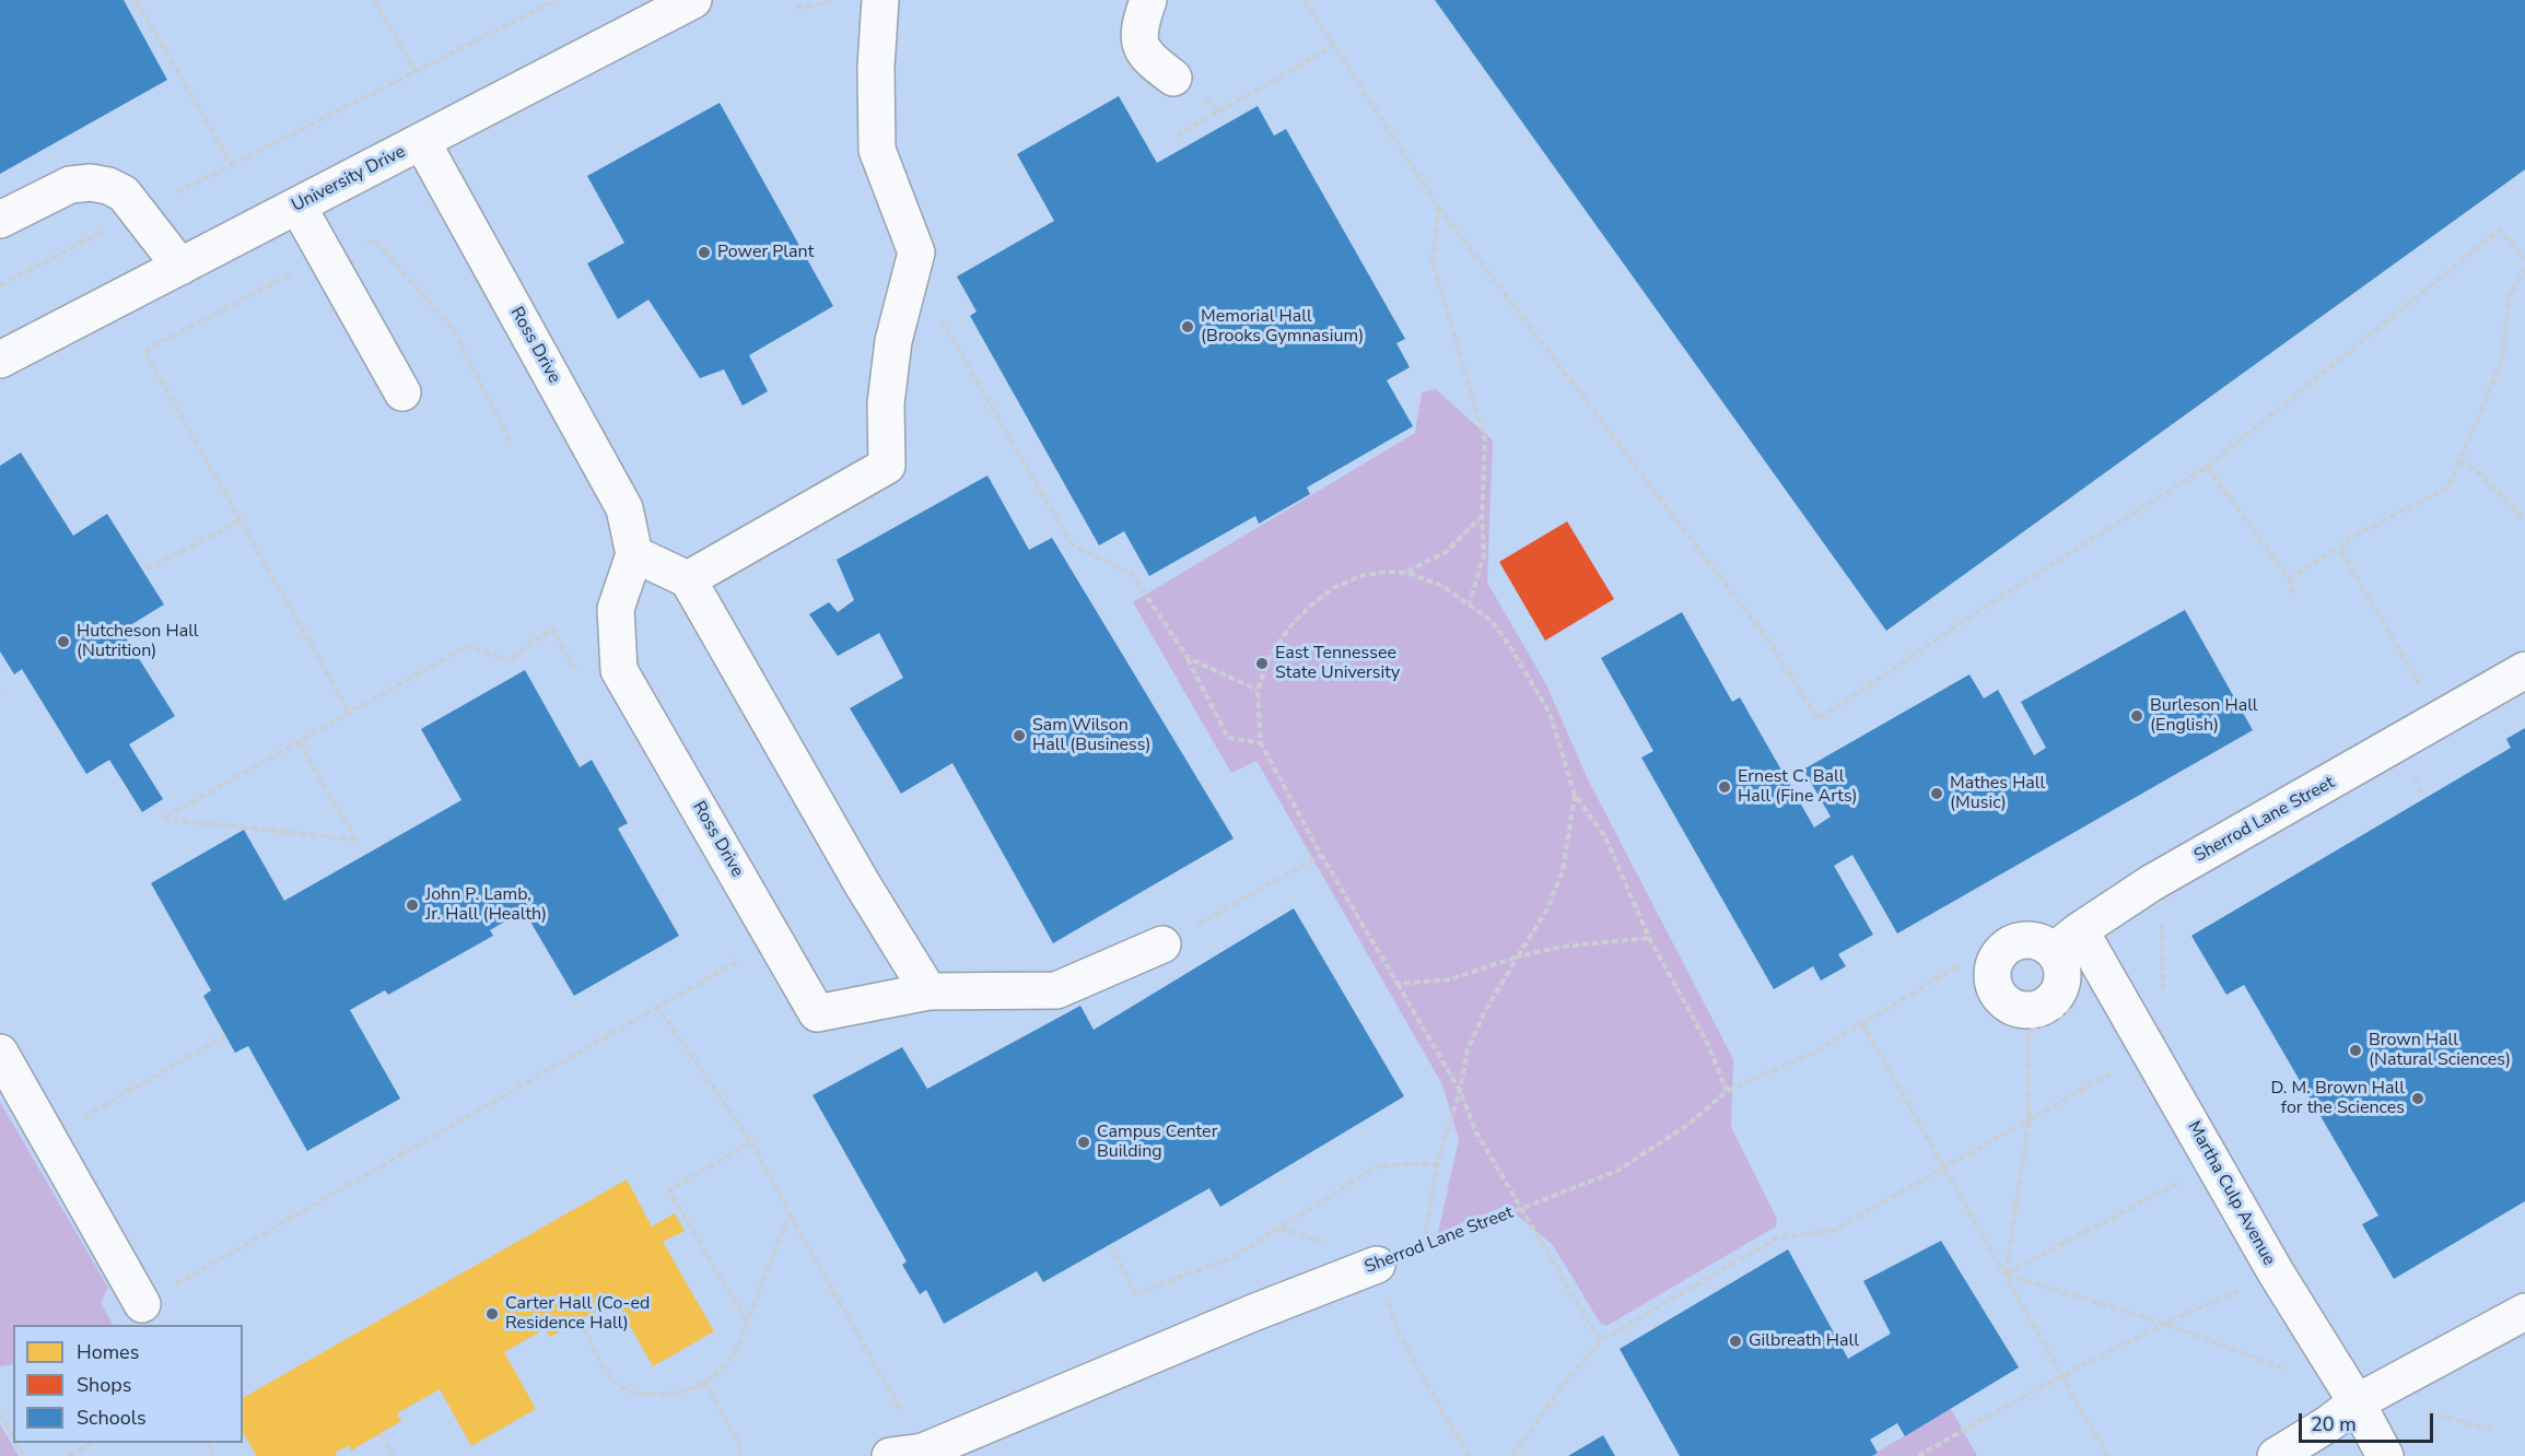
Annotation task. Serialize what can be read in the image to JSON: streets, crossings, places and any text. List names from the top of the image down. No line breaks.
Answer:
{"streets":{"street":["University Drive","Ross Drive","Sherrod Lane Street","Martha Culp Avenue"]},"crossings":[["University Drive","Ross Drive"],["Sherrod Lane Street","Martha Culp Avenue"]],"places":["Power Plant","Memorial Hall (Brooks Gymnasium)","Hutcheson Hall (Nutrition)","East Tennessee State University","Burleson Hall (English)","Sam Wilson Hall (Business)","Ernest C. Ball Hall (Fine Arts)","Mathes Hall (Music)","John P. Lamb, Jr. Hall (Health)","Brown Hall (Natural Sciences)","D. M. Brown Hall for the Sciences","Campus Center Building","Carter Hall (Co-ed Residence Hall)","Gilbreath Hall"],"legend":["Homes","Shops","Schools"],"scale_bar":"20 m"}
